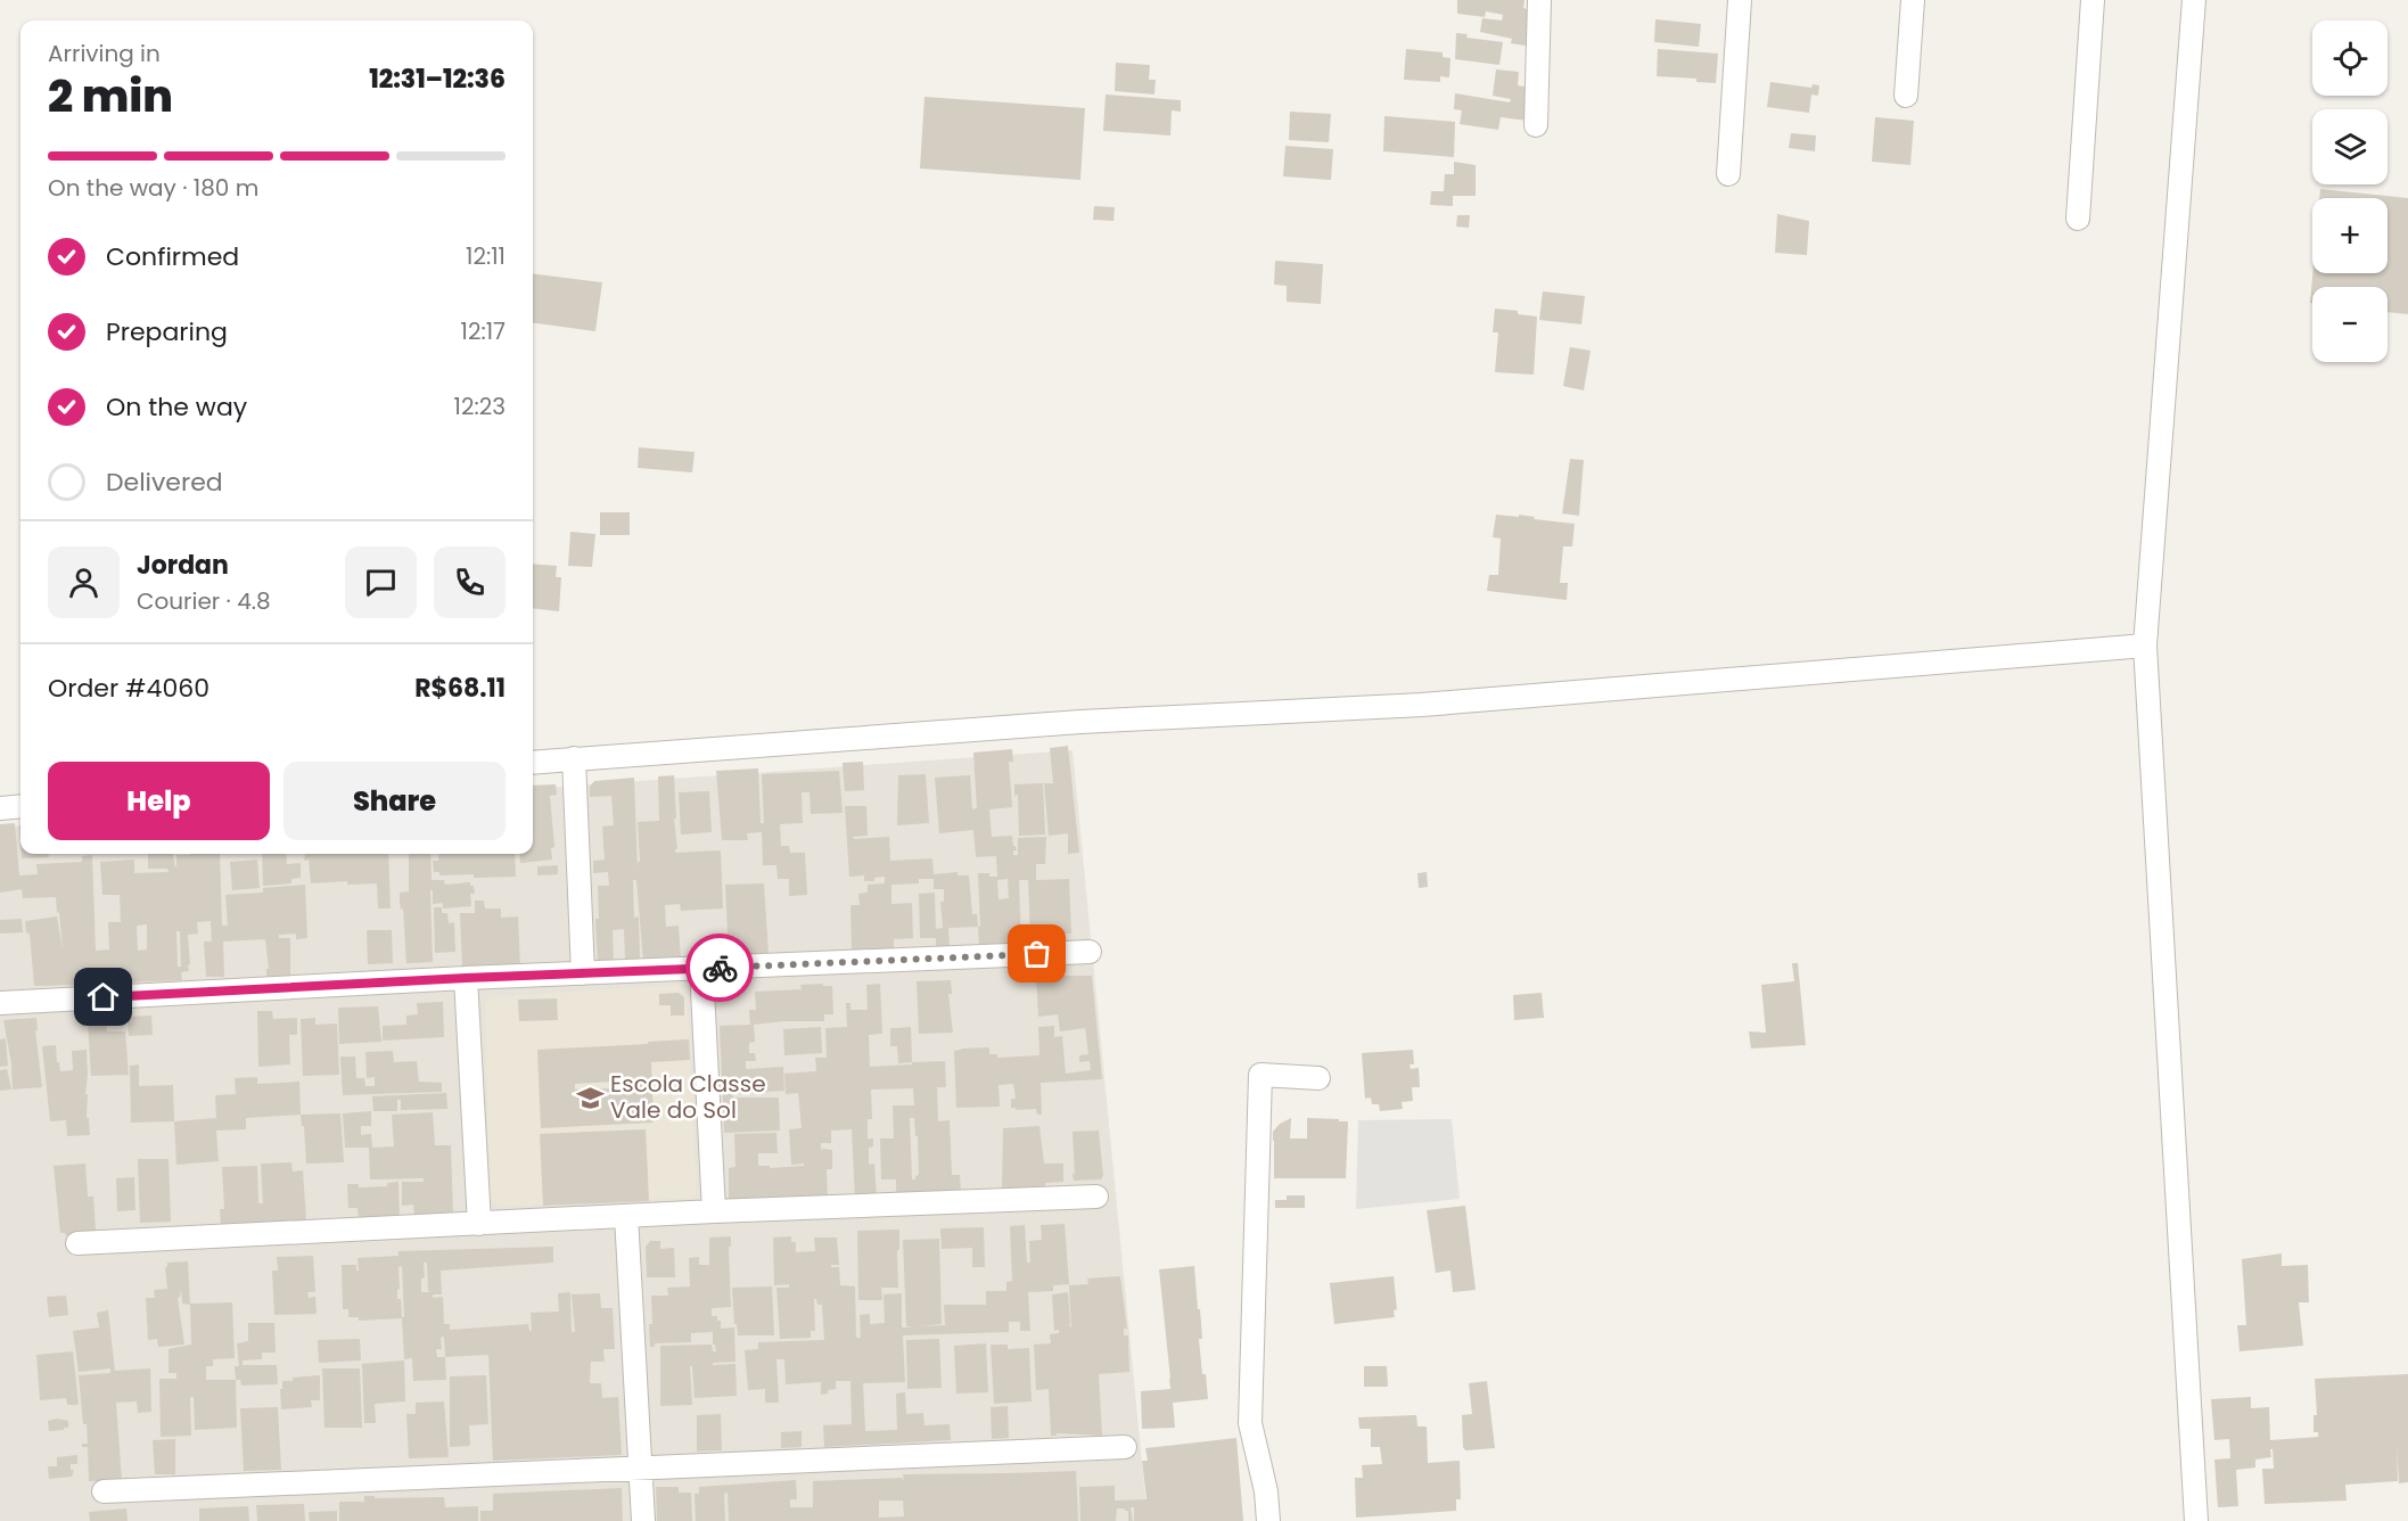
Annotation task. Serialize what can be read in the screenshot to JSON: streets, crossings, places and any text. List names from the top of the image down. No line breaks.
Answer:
{"places":{"school or university":["Escola Classe Vale do Sol"]},"page":{"map_buttons":["+","−"],"heading":["2 min","Arriving in","12:31–12:36"],"panel":["Jordan","Courier · 4.8","Order #4060","R$68.11"],"bar":"On the way · 180 m","list":[["Confirmed","12:11"],["Preparing","12:17"],["On the way","12:23"],"Delivered"],"buttons":["Help","Share"]}}
